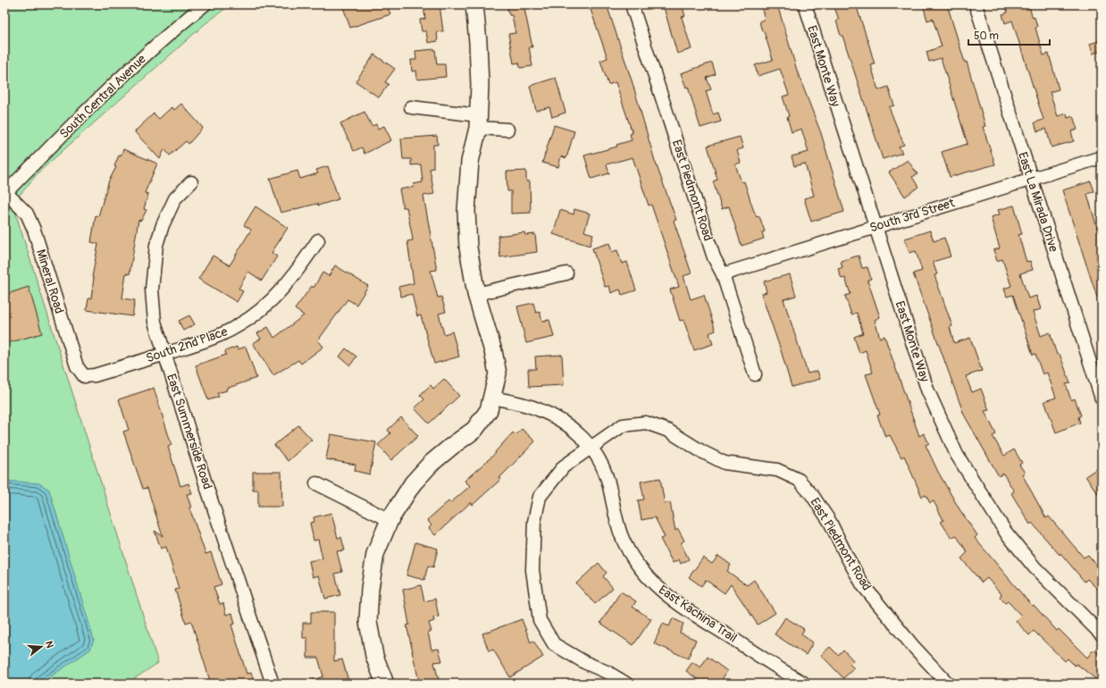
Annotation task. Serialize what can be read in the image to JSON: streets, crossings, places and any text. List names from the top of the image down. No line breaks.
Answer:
{"streets":{"street":["East Monte Way","South Central Avenue","East Piedmont Road","East La Mirada Drive","South 3rd Street","Mineral Road","South 2nd Place","East Summerside Road","East Kachina Trail"]},"crossings":[["East Monte Way","South 3rd Street"],["South Central Avenue","Mineral Road"],["East Piedmont Road","South 3rd Street"],["East Piedmont Road","East Kachina Trail"],["East La Mirada Drive","South 3rd Street"],["Mineral Road","South 2nd Place"],["South 2nd Place","East Summerside Road"]],"scale_bar":"50 m","north":"right"}
